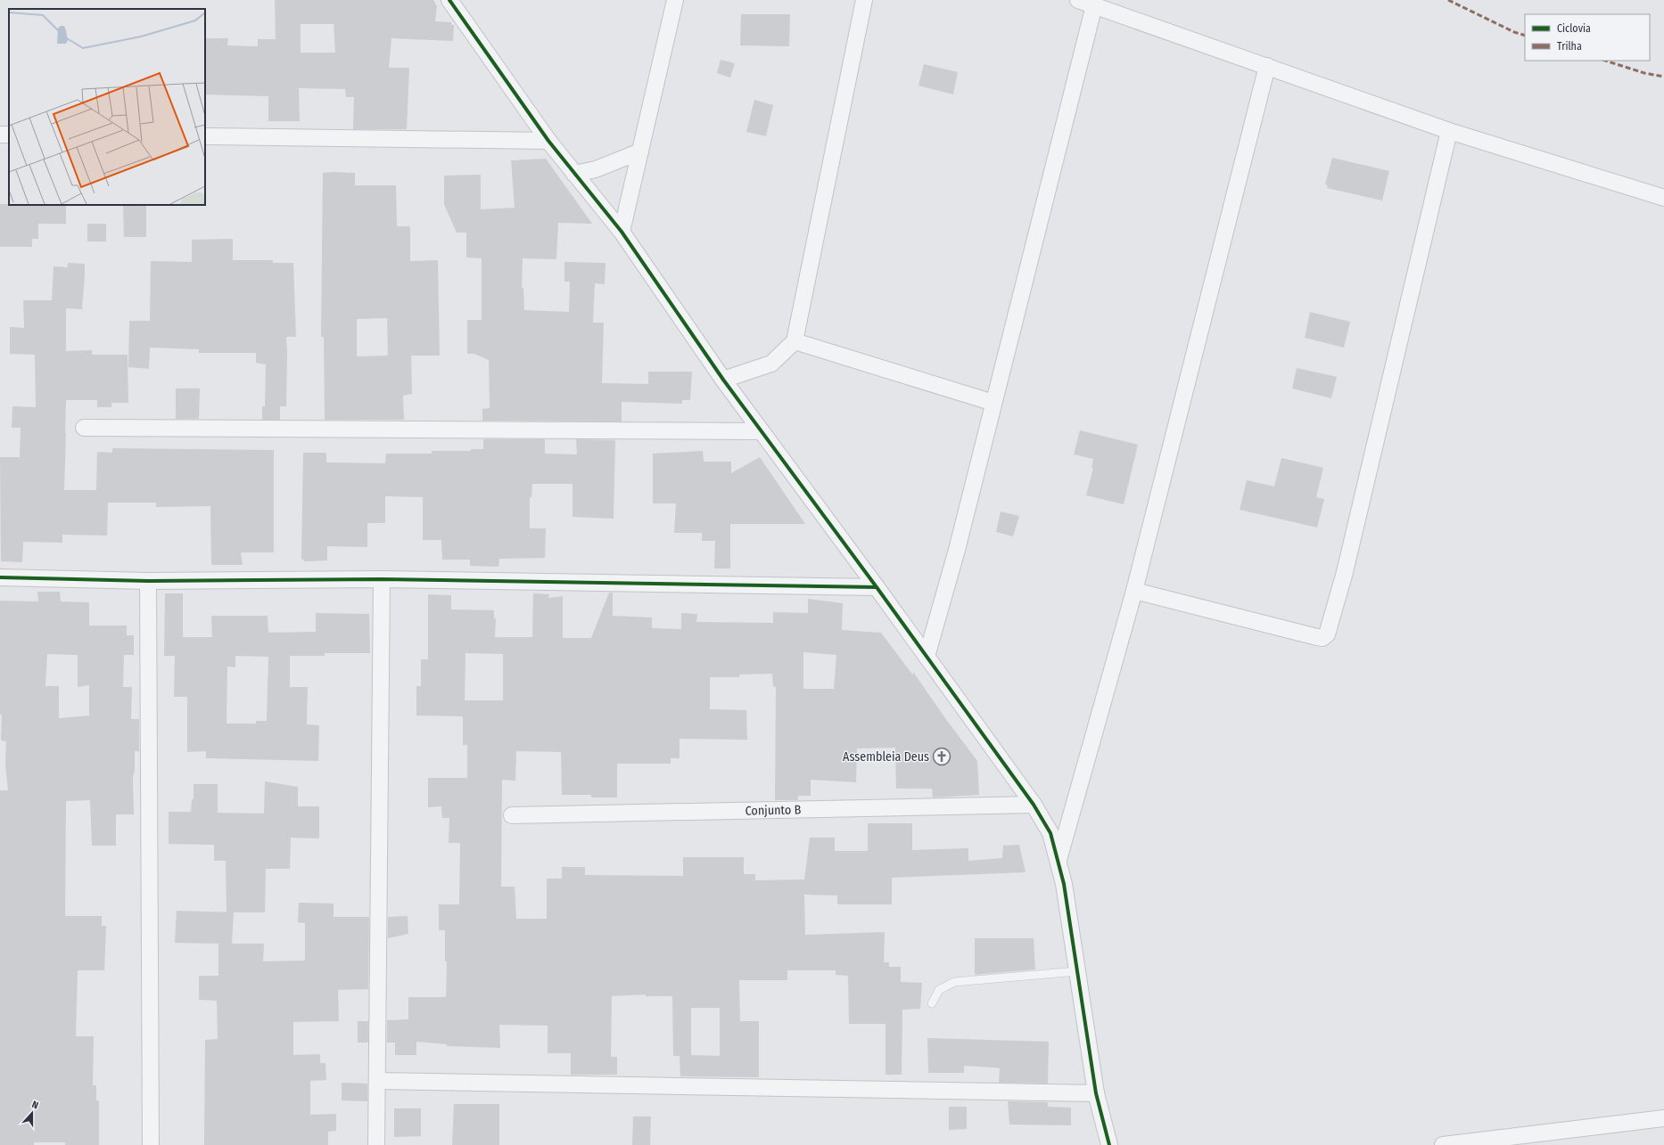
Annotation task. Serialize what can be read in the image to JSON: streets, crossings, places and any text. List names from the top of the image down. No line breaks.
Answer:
{"streets":{"street":["Conjunto B"]},"places":{"church":["Assembleia Deus"]},"legend":["Ciclovia","Trilha"],"north":"top"}
